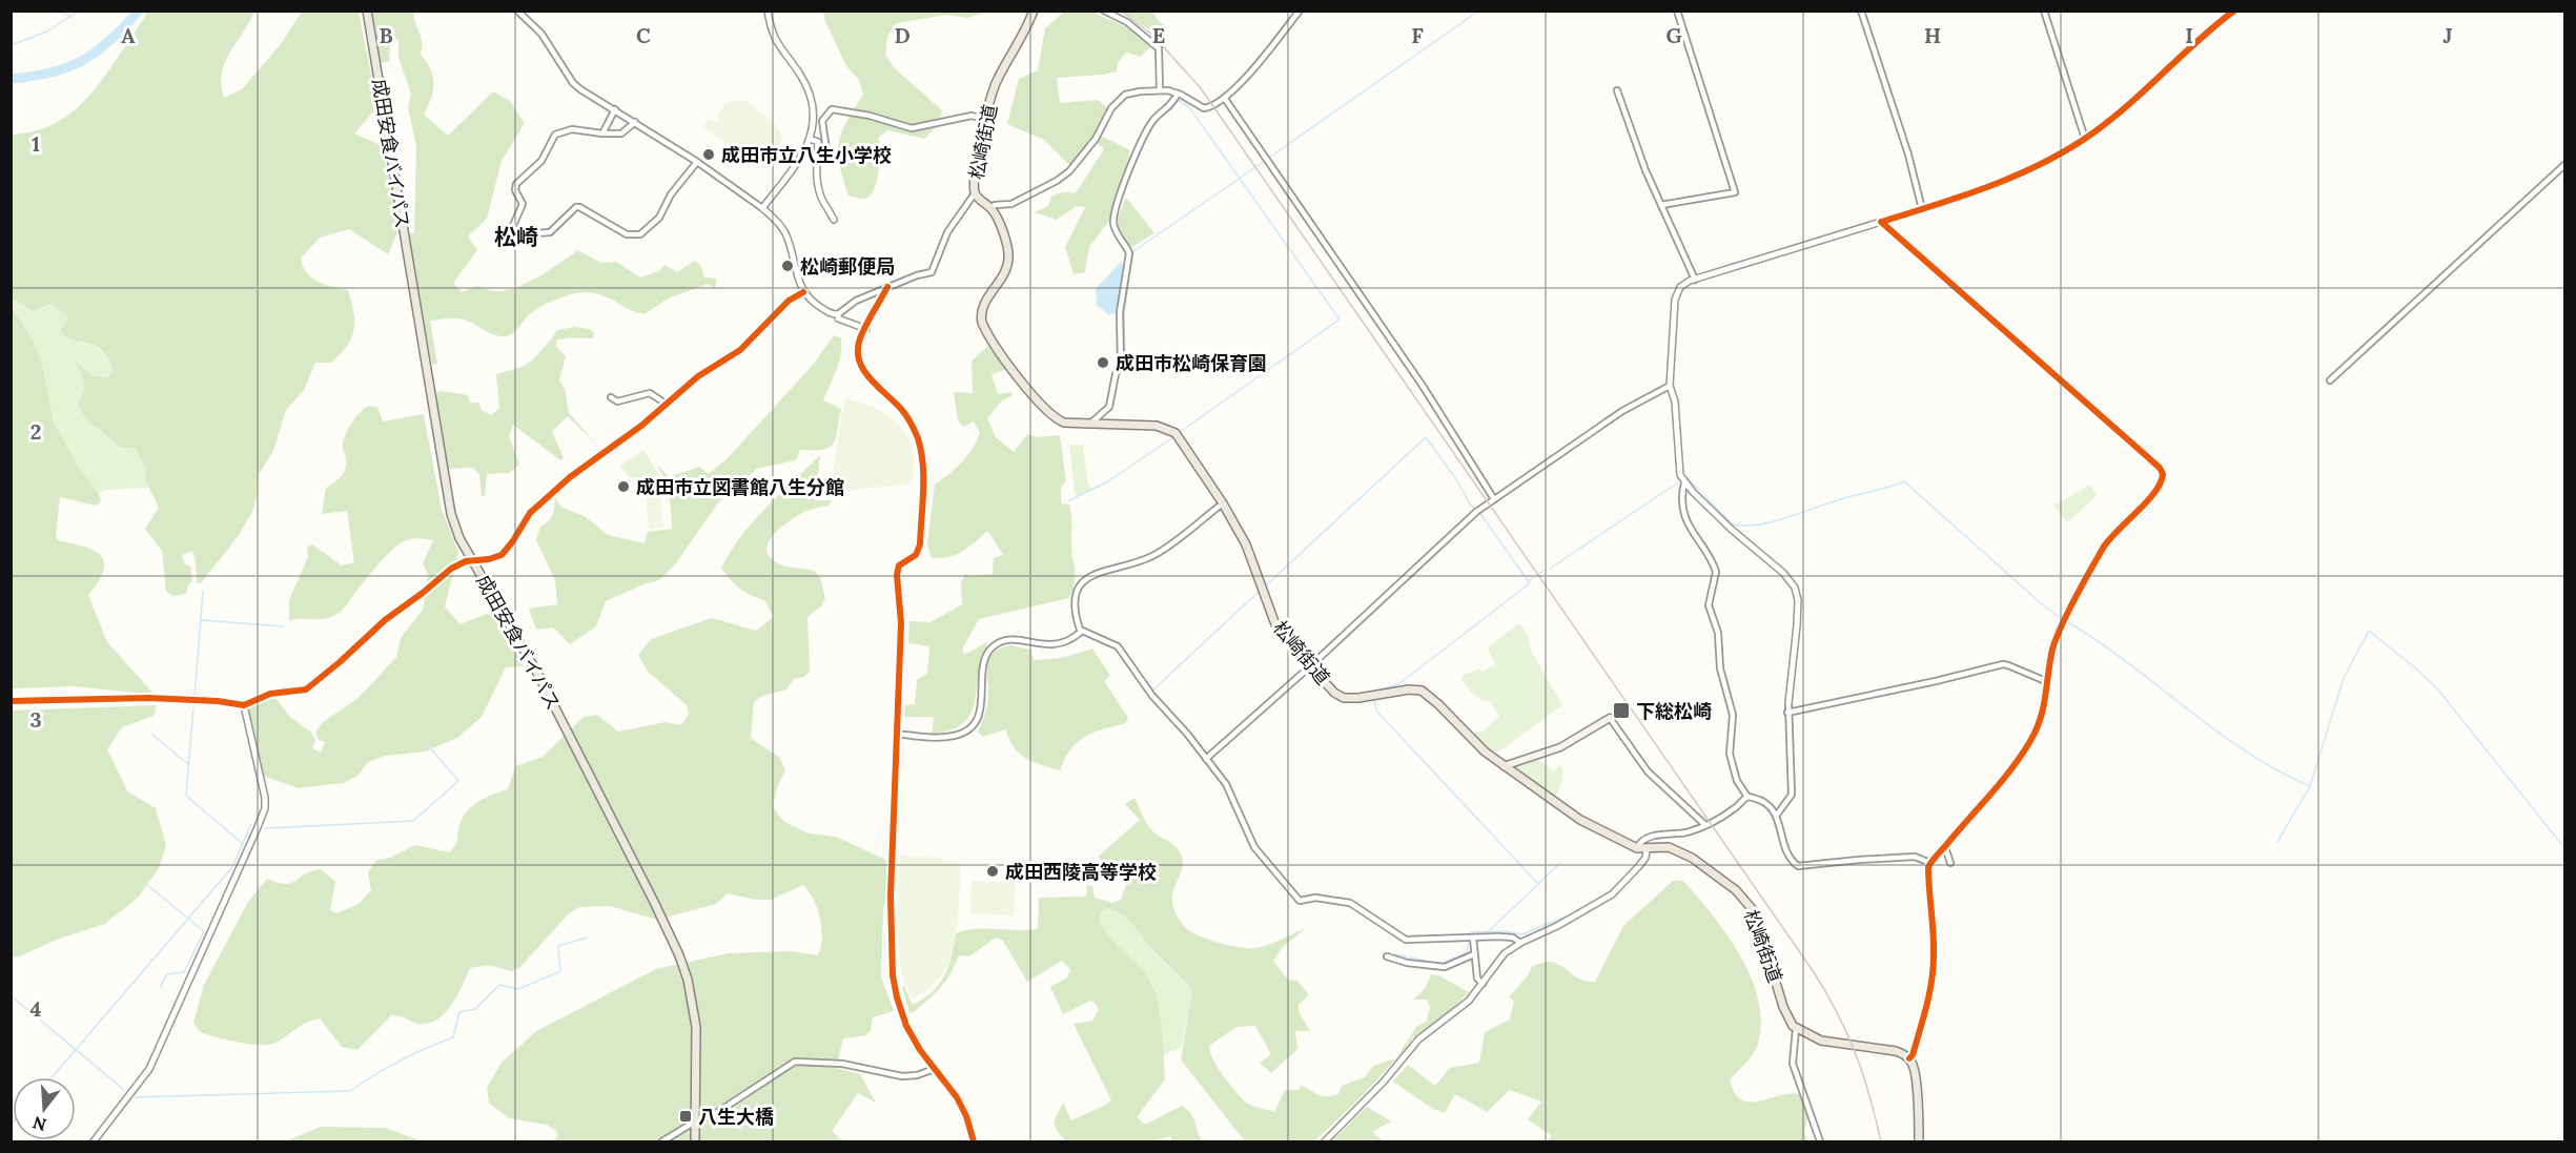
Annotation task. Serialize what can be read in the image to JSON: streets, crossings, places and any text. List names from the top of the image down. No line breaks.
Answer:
{"streets":{"main road":["松崎街道","成田安食バイパス"]},"districts":["松崎"],"places":{"other":["成田市立八生小学校","松崎郵便局","成田市松崎保育園","成田市立図書館八生分館","成田西陵高等学校"],"transit":["下総松崎","八生大橋"]},"north":"bottom","grid":{"columns":["A","B","C","D","E","F","G","H","I","J"],"rows":["1","2","3","4"]}}
